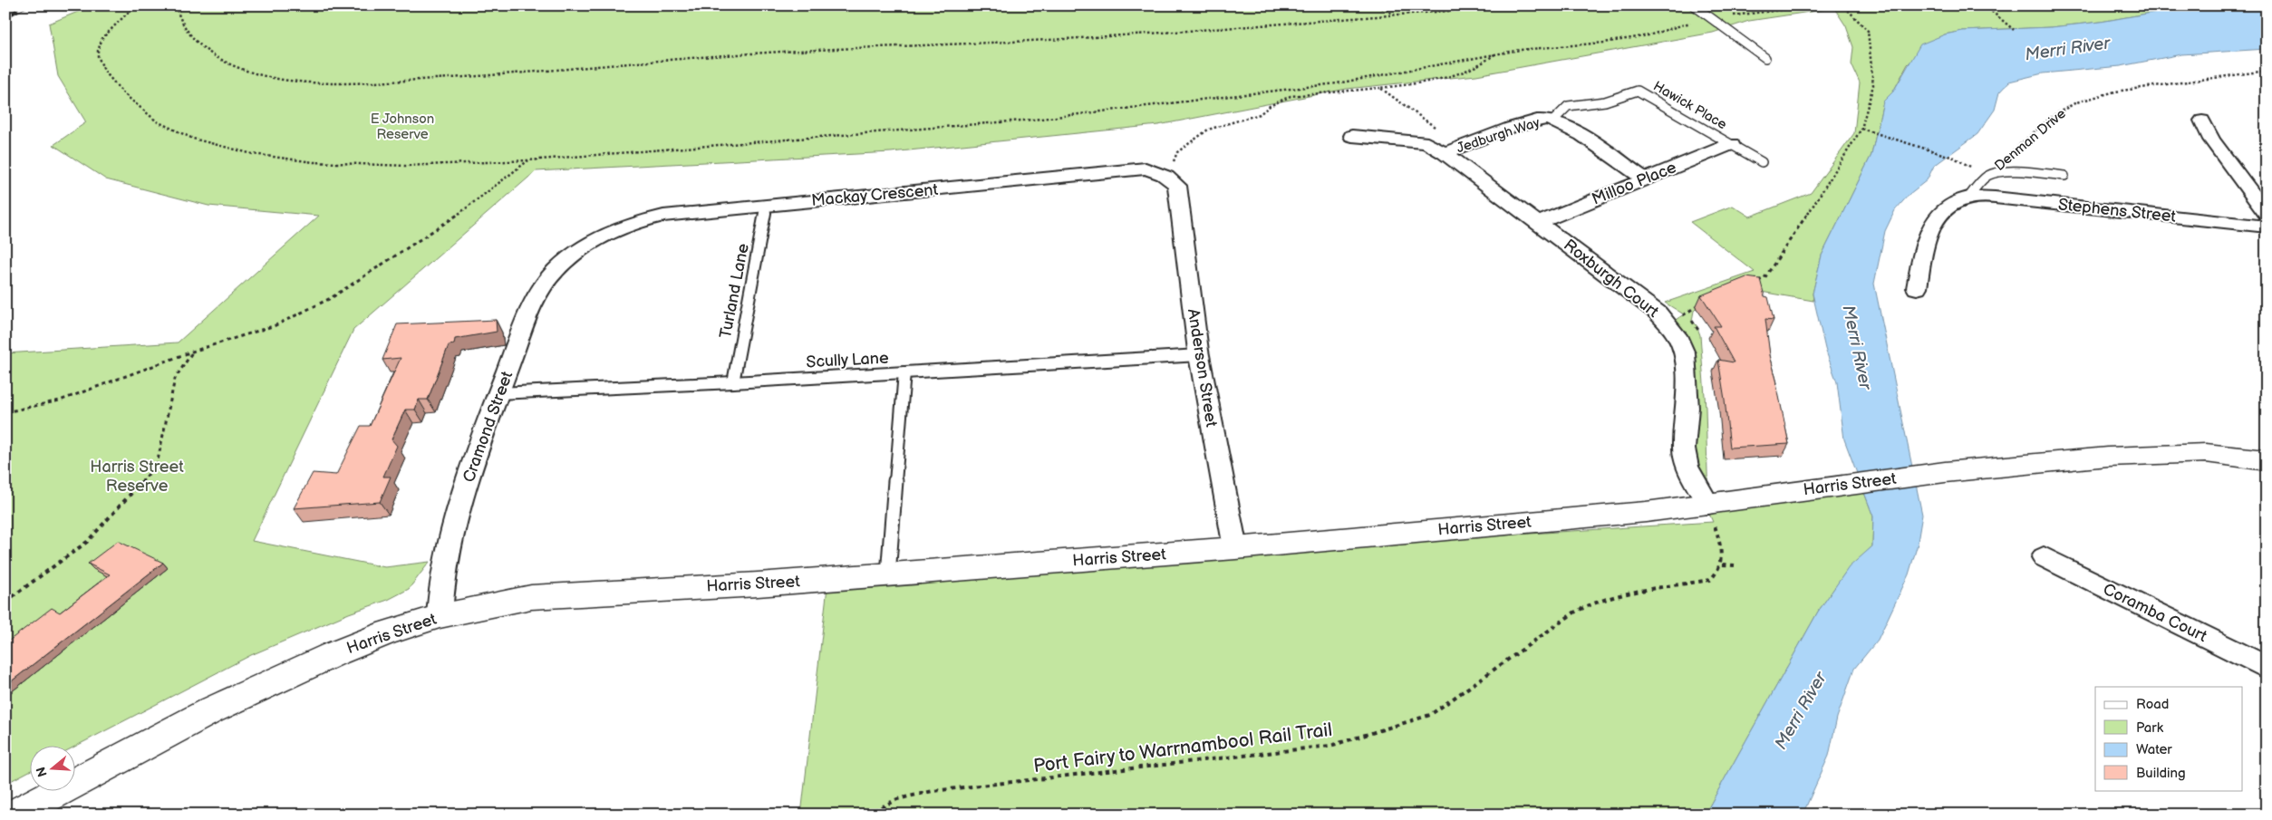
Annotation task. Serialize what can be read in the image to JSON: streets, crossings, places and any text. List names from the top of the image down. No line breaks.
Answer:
{"streets":{"street":["Jedburgh Way","Denman Drive","Milloo Place","Mackay Crescent","Stephens Street","Roxburgh Court","Anderson Street","Cramond Street","Harris Street","Coramba Court"],"lane":["Hawick Place","Turland Lane","Scully Lane"],"path":["Port Fairy to Warrnambool Rail Trail"]},"crossings":[["Hawick Place","Jedburgh Way"],["Hawick Place","Milloo Place"],["Jedburgh Way","Milloo Place"],["Jedburgh Way","Roxburgh Court"],["Denman Drive","Stephens Street"],["Milloo Place","Roxburgh Court"],["Mackay Crescent","Turland Lane"],["Mackay Crescent","Anderson Street"],["Mackay Crescent","Cramond Street"],["Roxburgh Court","Harris Street"],["Turland Lane","Scully Lane"],["Scully Lane","Anderson Street"],["Scully Lane","Cramond Street"],["Anderson Street","Harris Street"],["Cramond Street","Harris Street"]],"water":["Merri River"],"parks":["E Johnson Reserve","Harris Street Reserve"],"legend":["Road","Park","Water","Building"],"north":"left"}
